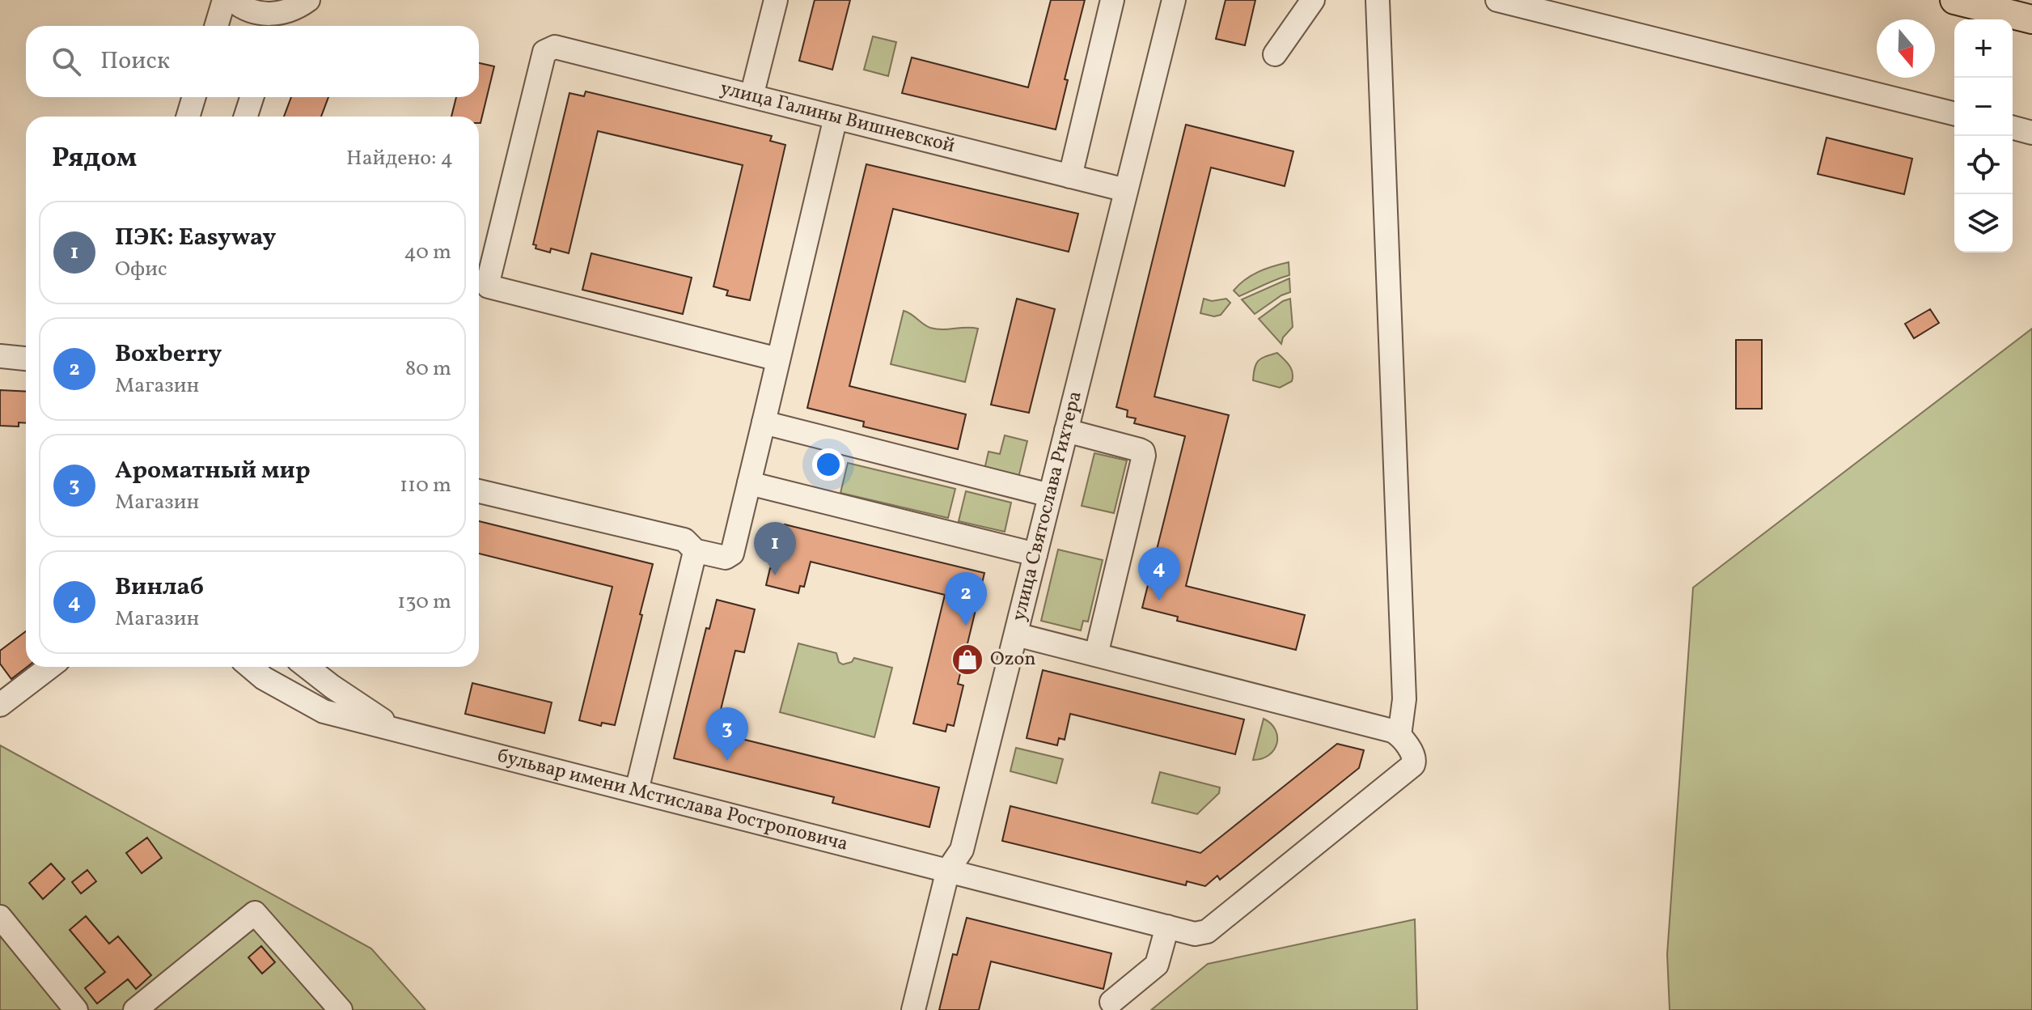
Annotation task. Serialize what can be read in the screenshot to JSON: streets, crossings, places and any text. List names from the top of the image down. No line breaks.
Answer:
{"streets":{"street":["улица Галины Вишневской","улица Святослава Рихтера","бульвар имени Мстислава Ростроповича"]},"crossings":[["улица Галины Вишневской","улица Святослава Рихтера"],["улица Святослава Рихтера","бульвар имени Мстислава Ростроповича"]],"places":{"shop":["Ozon"]},"north":"bottom","page":{"map_buttons":["+","−"],"search":"Поиск","heading":["Рядом","Найдено: 4"],"list":[{"mark":"1","name":"ПЭК: Easyway","note":"Офис","value":"40 m"},{"mark":"2","name":"Boxberry","note":"Магазин","value":"80 m"},{"mark":"3","name":"Ароматный мир","note":"Магазин","value":"110 m"},{"mark":"4","name":"Винлаб","note":"Магазин","value":"130 m"}],"pins":["1","4","2","3"]}}
